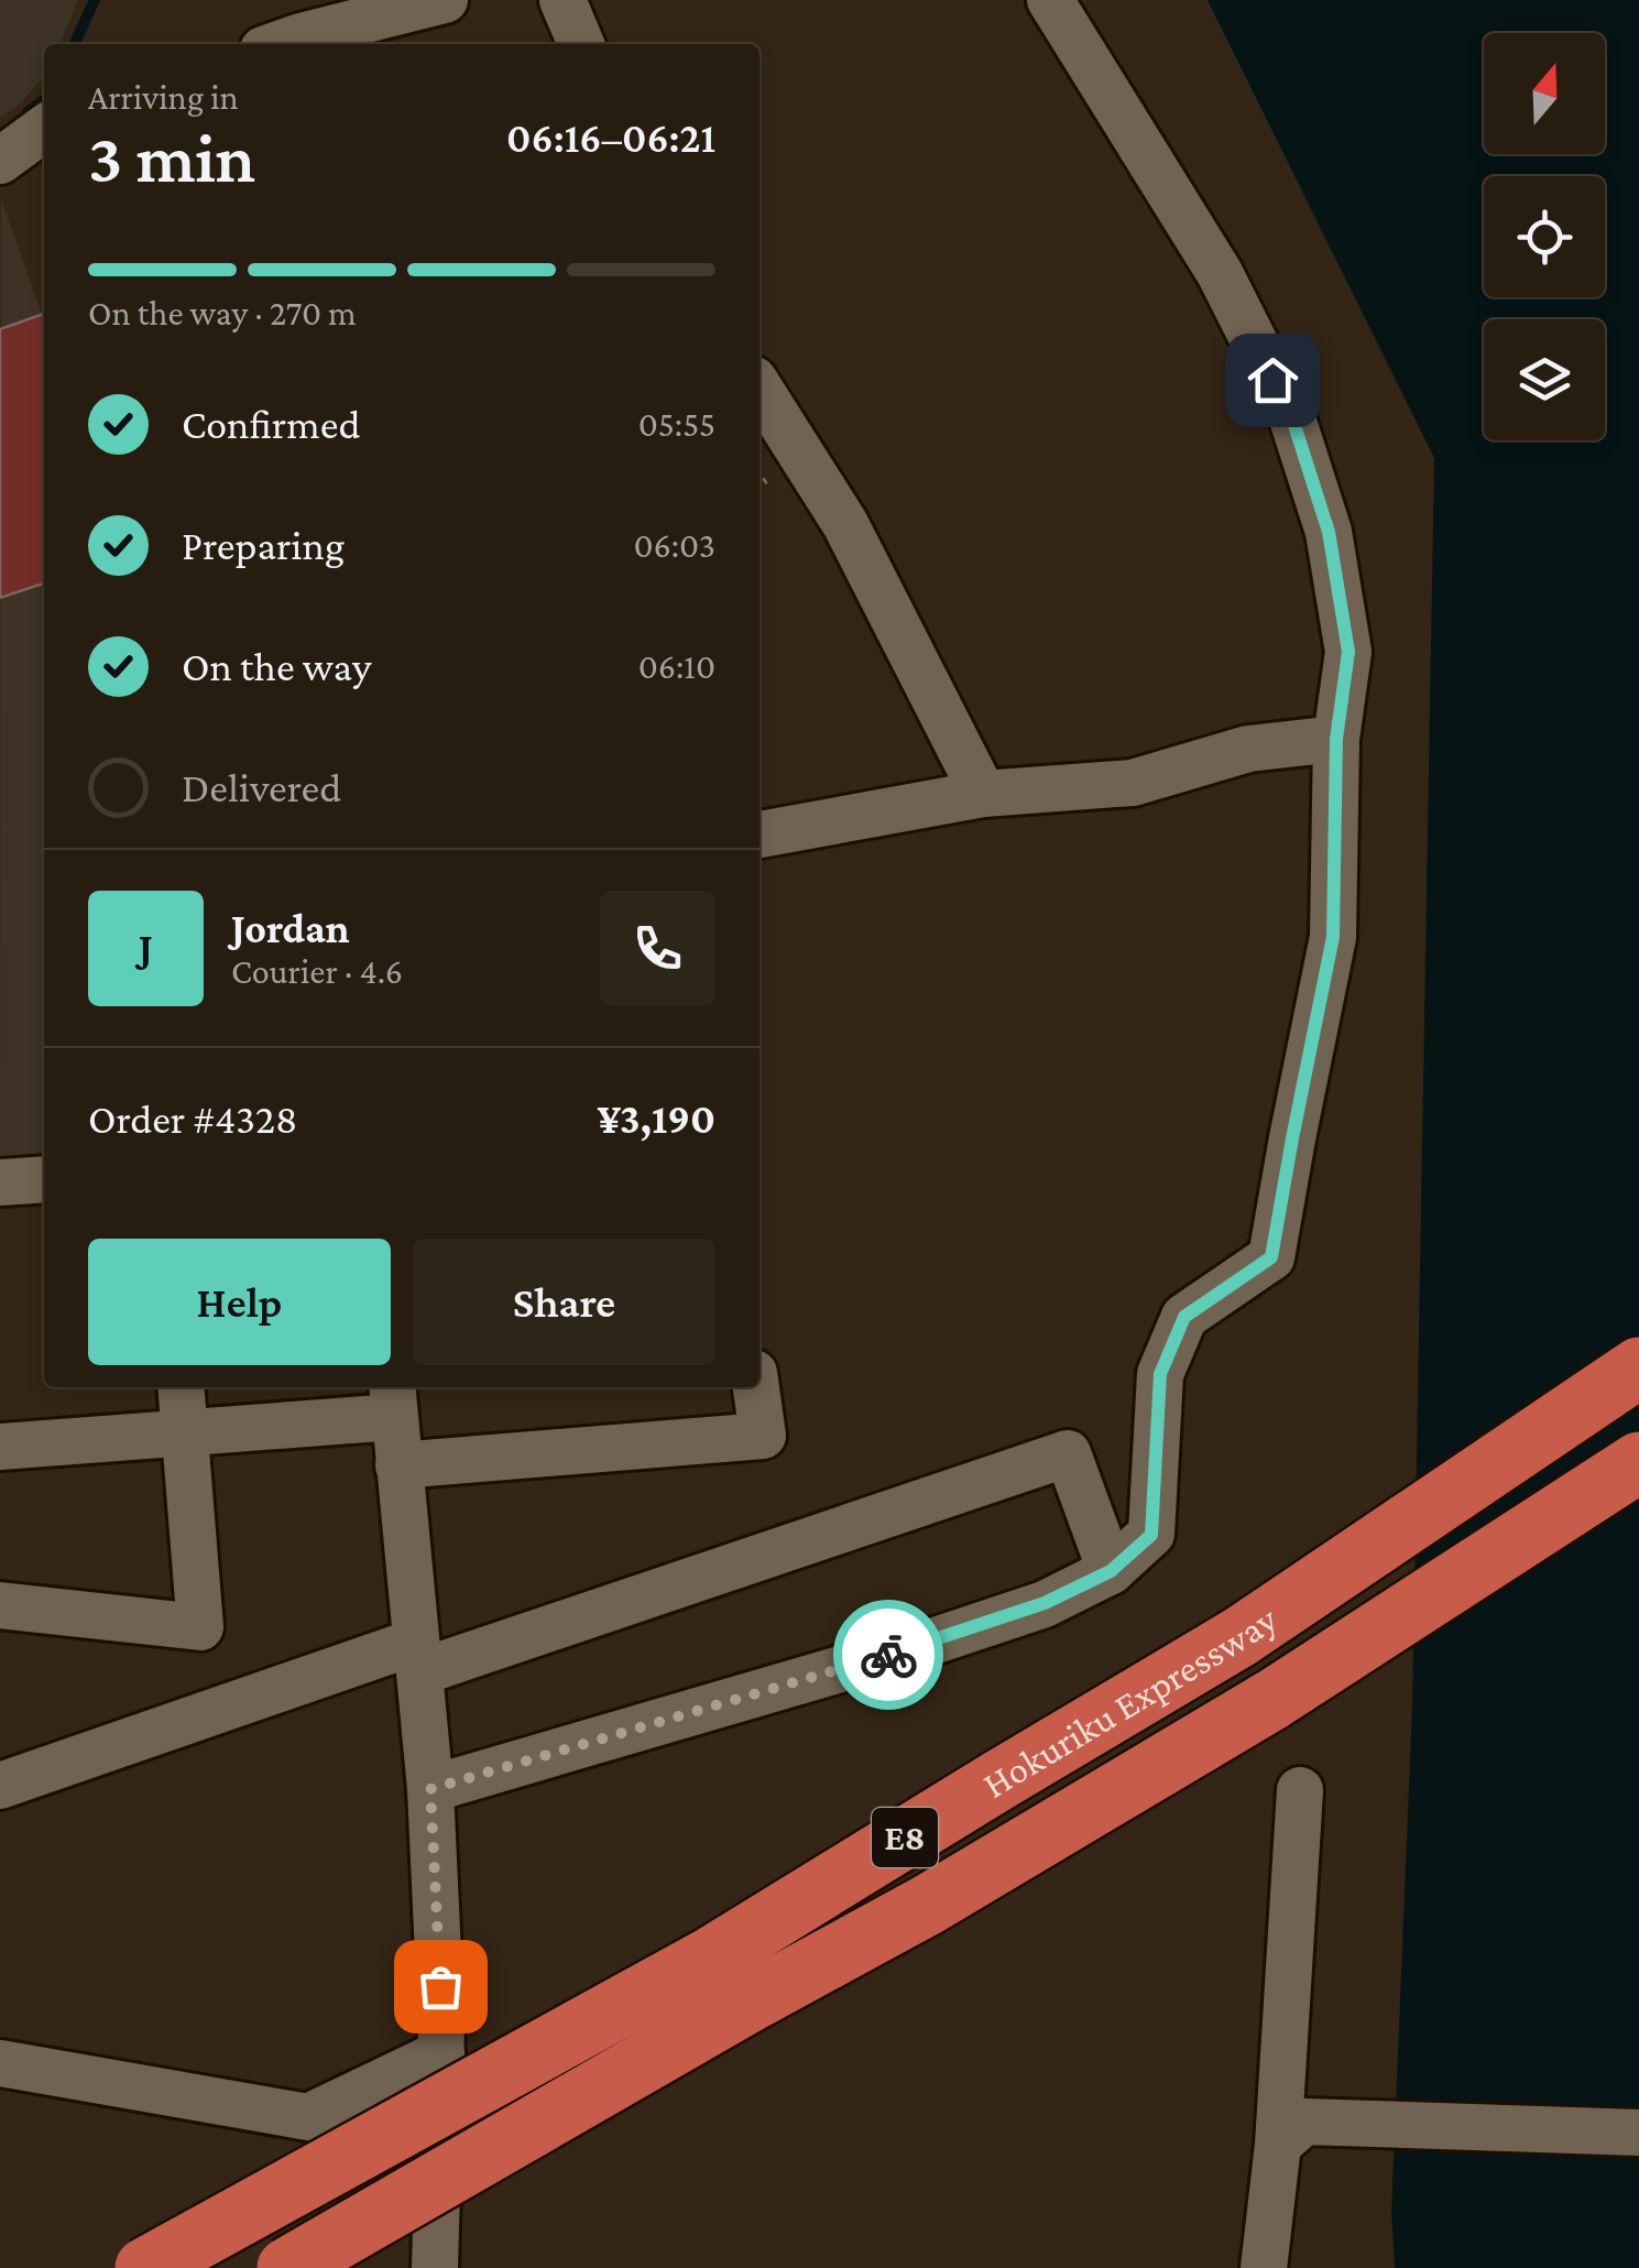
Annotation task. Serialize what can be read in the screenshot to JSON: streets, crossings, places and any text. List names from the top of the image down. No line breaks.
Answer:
{"streets":{"highway":["Hokuriku Expressway","E8"]},"north":"top","page":{"heading":["3 min","Arriving in","06:16–06:21"],"panel":["Jordan","Courier · 4.6","Order #4328","¥3,190"],"bar":"On the way · 270 m","list":[["Confirmed","05:55"],["Preparing","06:03"],["On the way","06:10"],"Delivered"],"round":"J","buttons":["Help","Share"]}}
